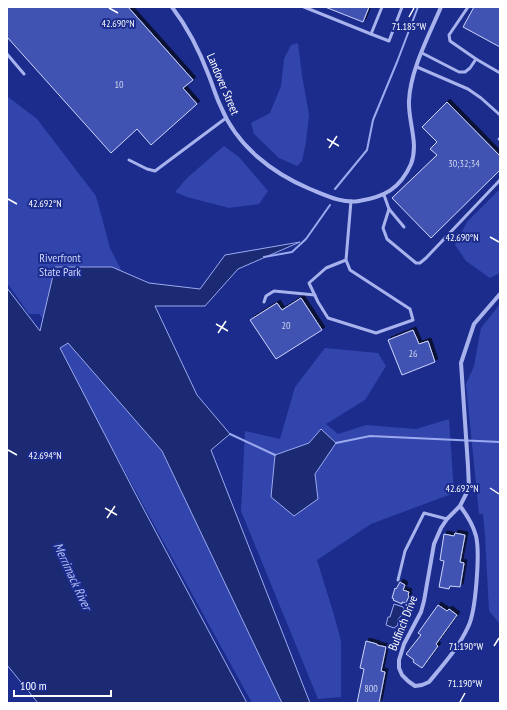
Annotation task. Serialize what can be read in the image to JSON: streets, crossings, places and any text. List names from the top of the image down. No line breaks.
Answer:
{"streets":{"street":["Landover Street","Bulfinch Drive"]},"water":["Merrimack River"],"parks":["Riverfront State Park"],"house_numbers":["10","30;32;34","20","26","800"],"scale_bar":"100 m","coordinates":["42.690°N","71.185°W","42.692°N","42.694°N","71.190°W"]}
